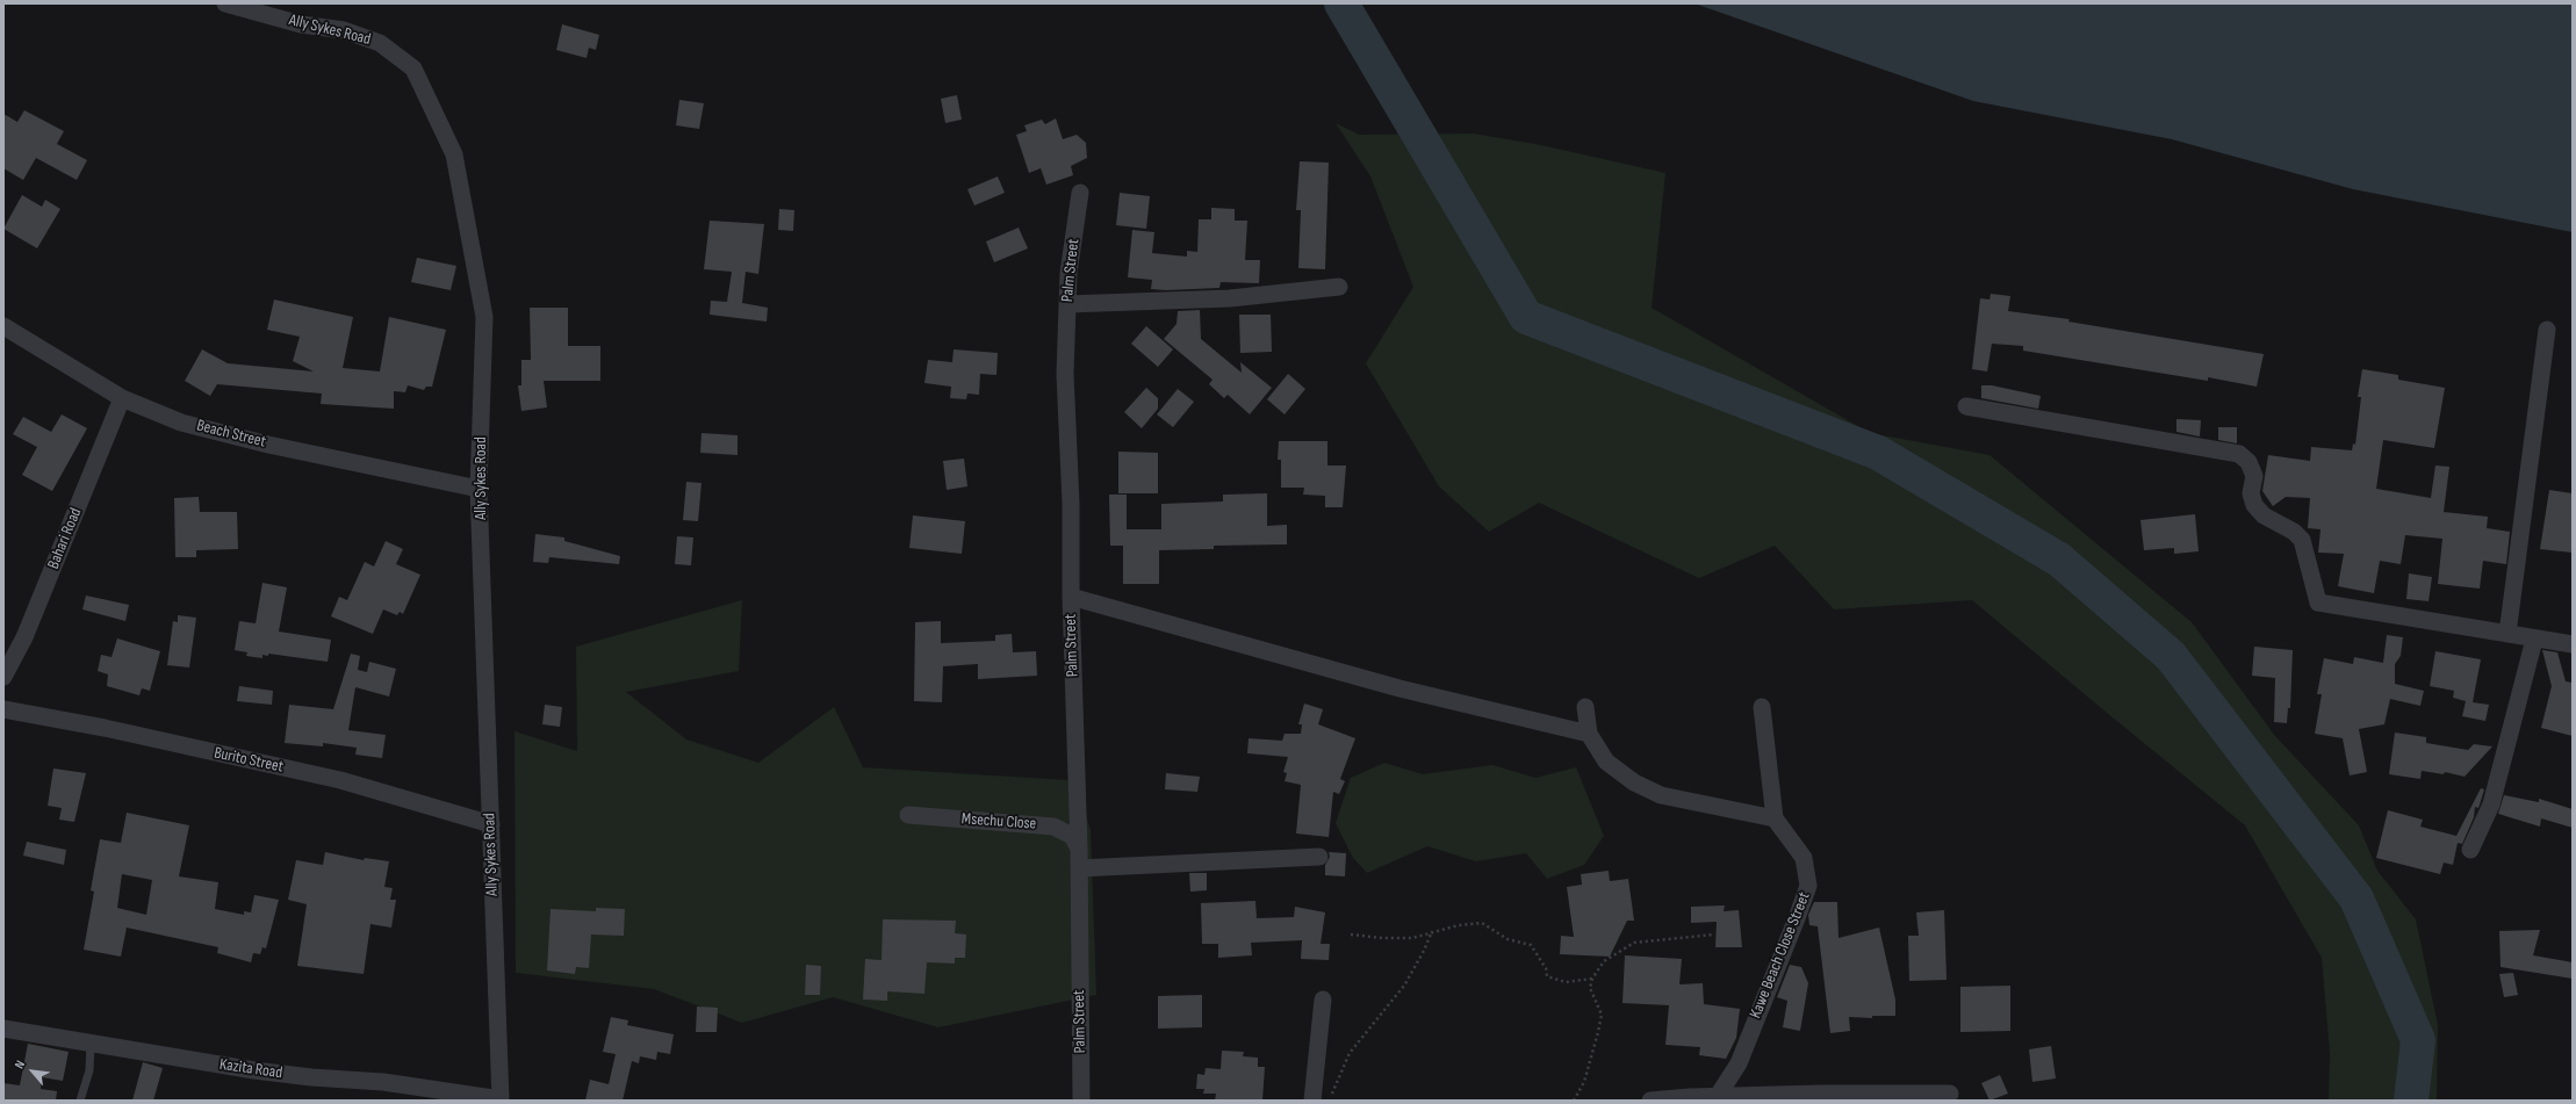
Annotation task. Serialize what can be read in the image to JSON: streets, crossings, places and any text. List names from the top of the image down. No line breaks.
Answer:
{"streets":{"street":["Ally Sykes Road","Palm Street","Beach Street","Bahari Road","Burito Street","Msechu Close","Kawe Beach Close Street","Kazita Road"]},"crossings":[["Ally Sykes Road","Beach Street"],["Ally Sykes Road","Burito Street"],["Ally Sykes Road","Kazita Road"],["Palm Street","Msechu Close"],["Beach Street","Bahari Road"]],"north":"top left"}
